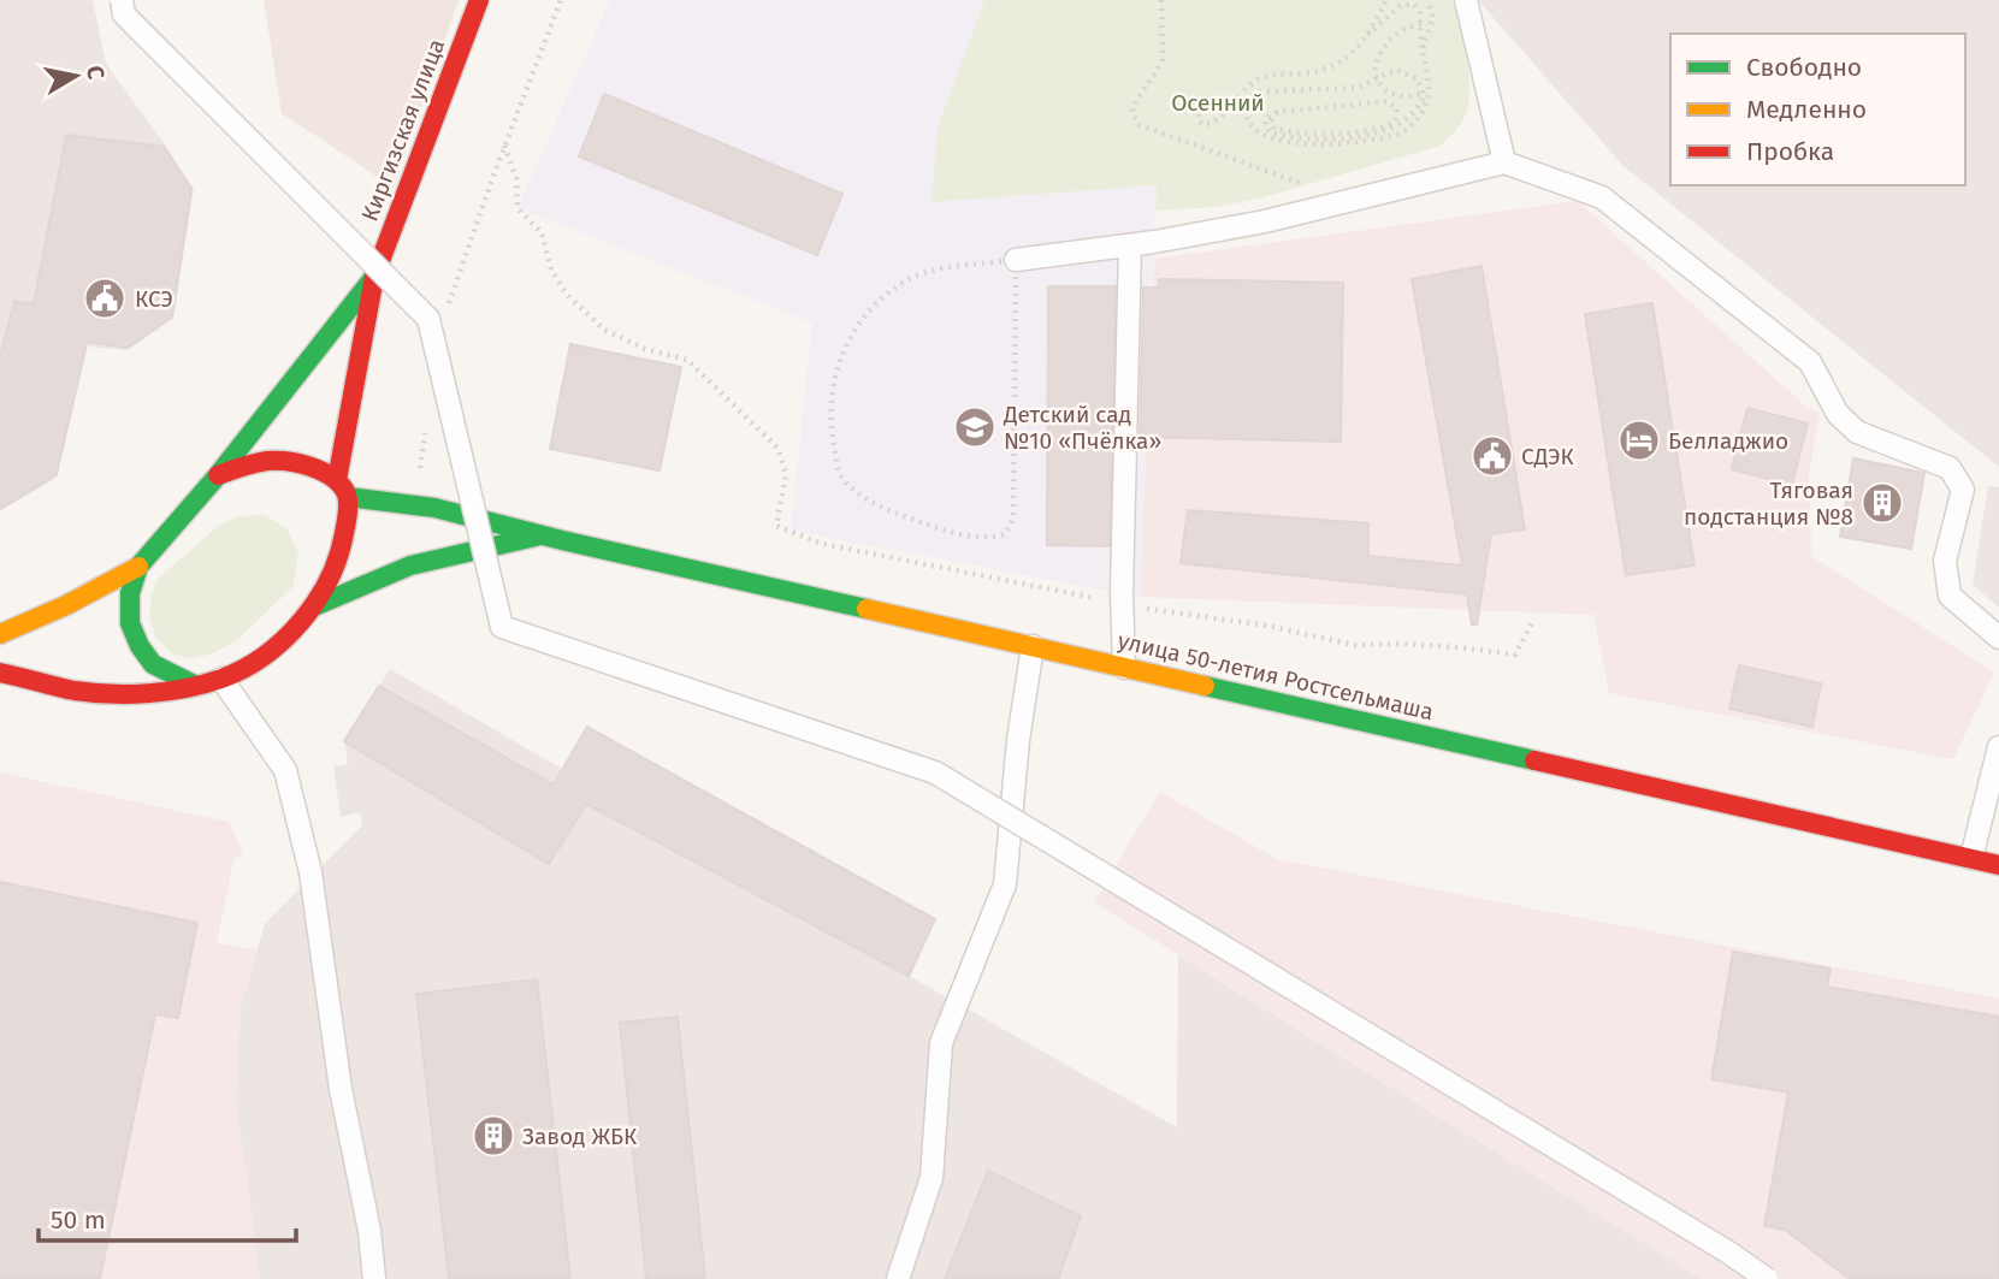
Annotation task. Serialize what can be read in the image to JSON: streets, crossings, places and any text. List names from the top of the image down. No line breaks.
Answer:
{"streets":{"main road":["Киргизская улица","улица 50-летия Ростсельмаша"]},"parks":["Осенний"],"places":{"public building":["КСЭ","СДЭК"],"school or university":["Детский сад №10 «Пчёлка»"],"hotel":["Белладжио"],"building":["Тяговая подстанция №8","Завод ЖБК"]},"legend":["Свободно","Медленно","Пробка"],"scale_bar":"50 m","north":"right"}
